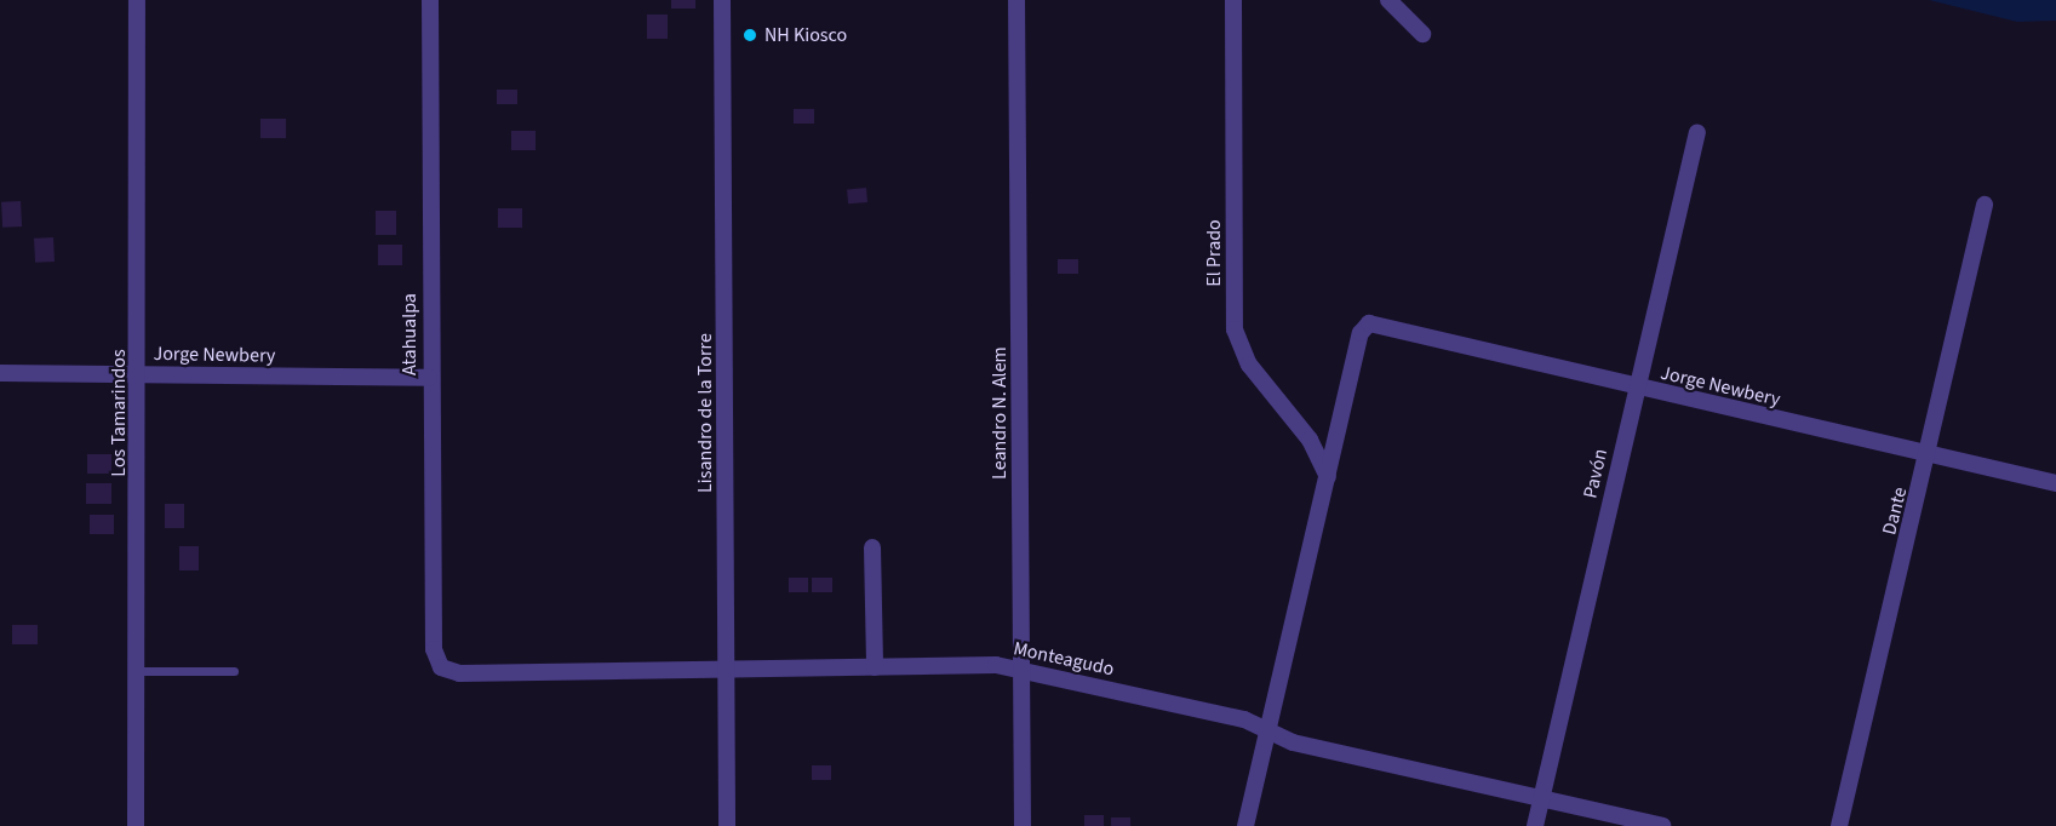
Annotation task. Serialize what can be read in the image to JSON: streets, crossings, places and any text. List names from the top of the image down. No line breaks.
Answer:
{"streets":{"street":["El Prado","Atahualpa","Jorge Newbery","Los Tamarindos","Lisandro de la Torre","Leandro N. Alem","Pavón","Dante","Monteagudo"]},"crossings":[["Atahualpa","Jorge Newbery"],["Atahualpa","Monteagudo"],["Jorge Newbery","Los Tamarindos"],["Jorge Newbery","Pavón"],["Jorge Newbery","Dante"],["Lisandro de la Torre","Monteagudo"],["Leandro N. Alem","Monteagudo"],["Pavón","Monteagudo"]],"places":["NH Kiosco"]}
